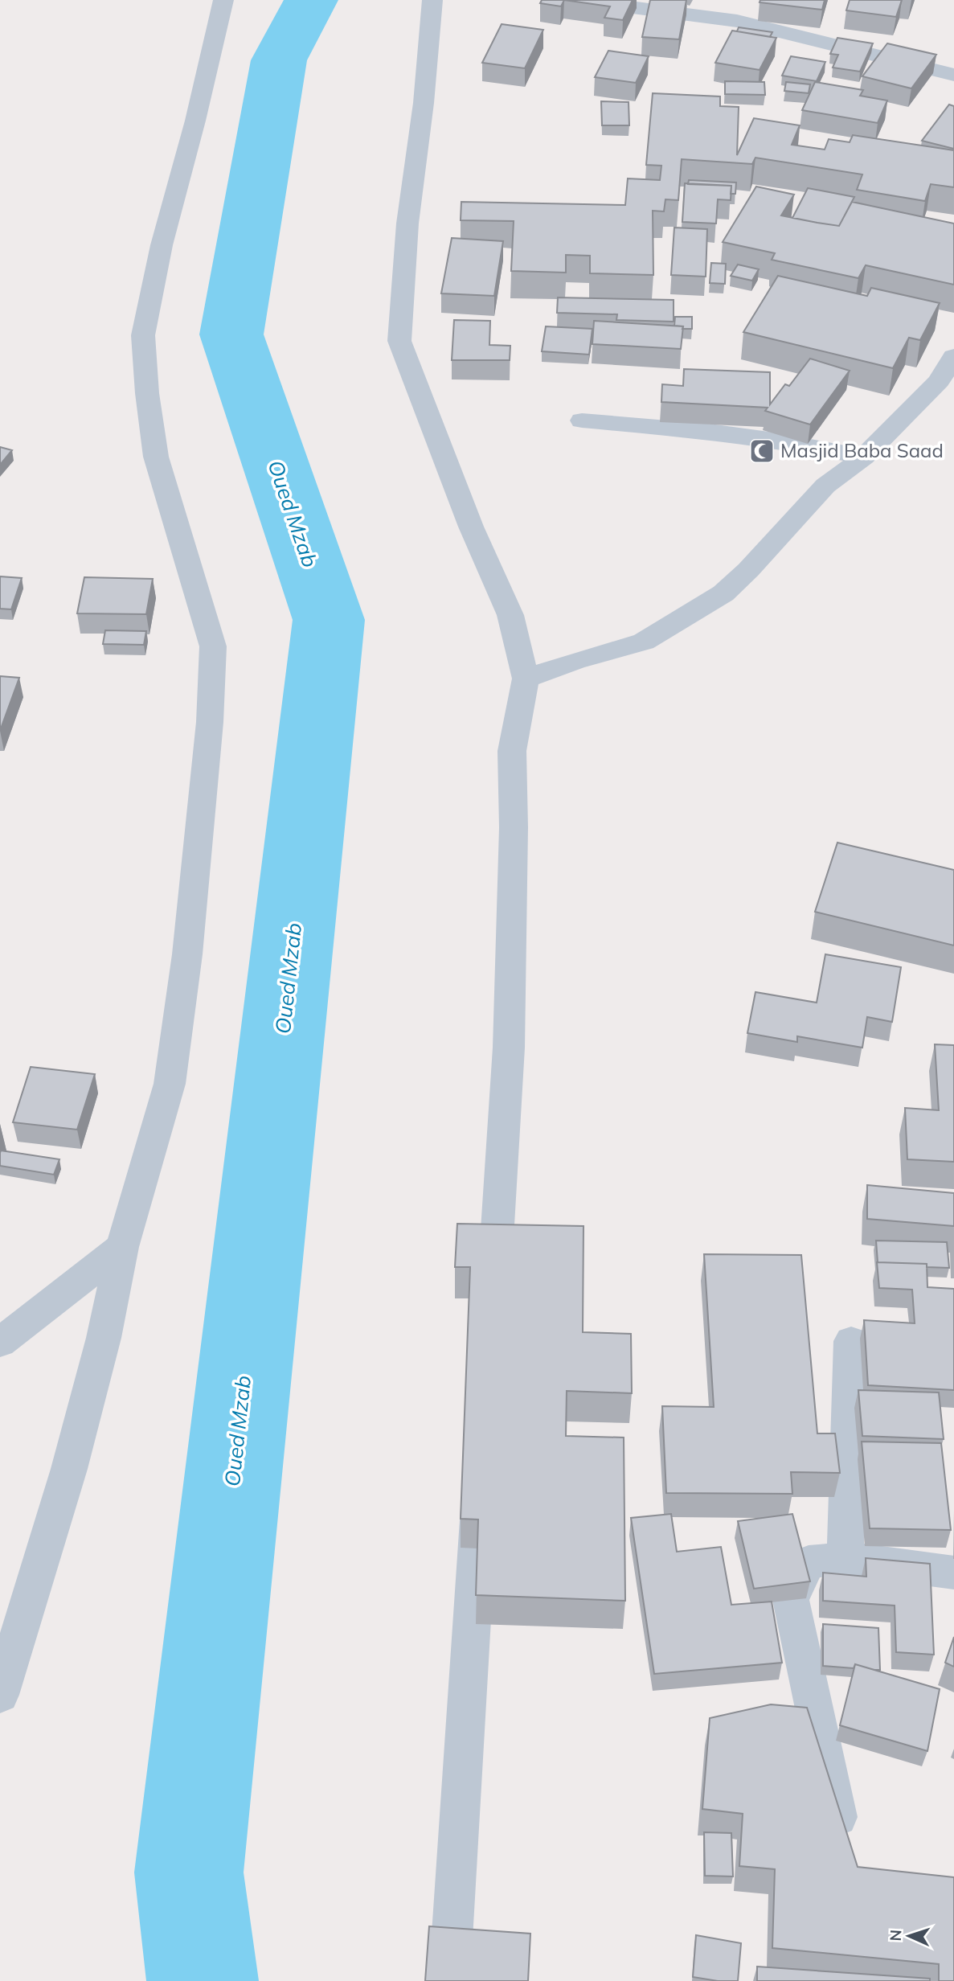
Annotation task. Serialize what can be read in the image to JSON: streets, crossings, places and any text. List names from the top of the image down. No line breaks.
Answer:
{"water":["Oued Mzab"],"places":{"mosque":["Masjid Baba Saad"]},"north":"left"}
